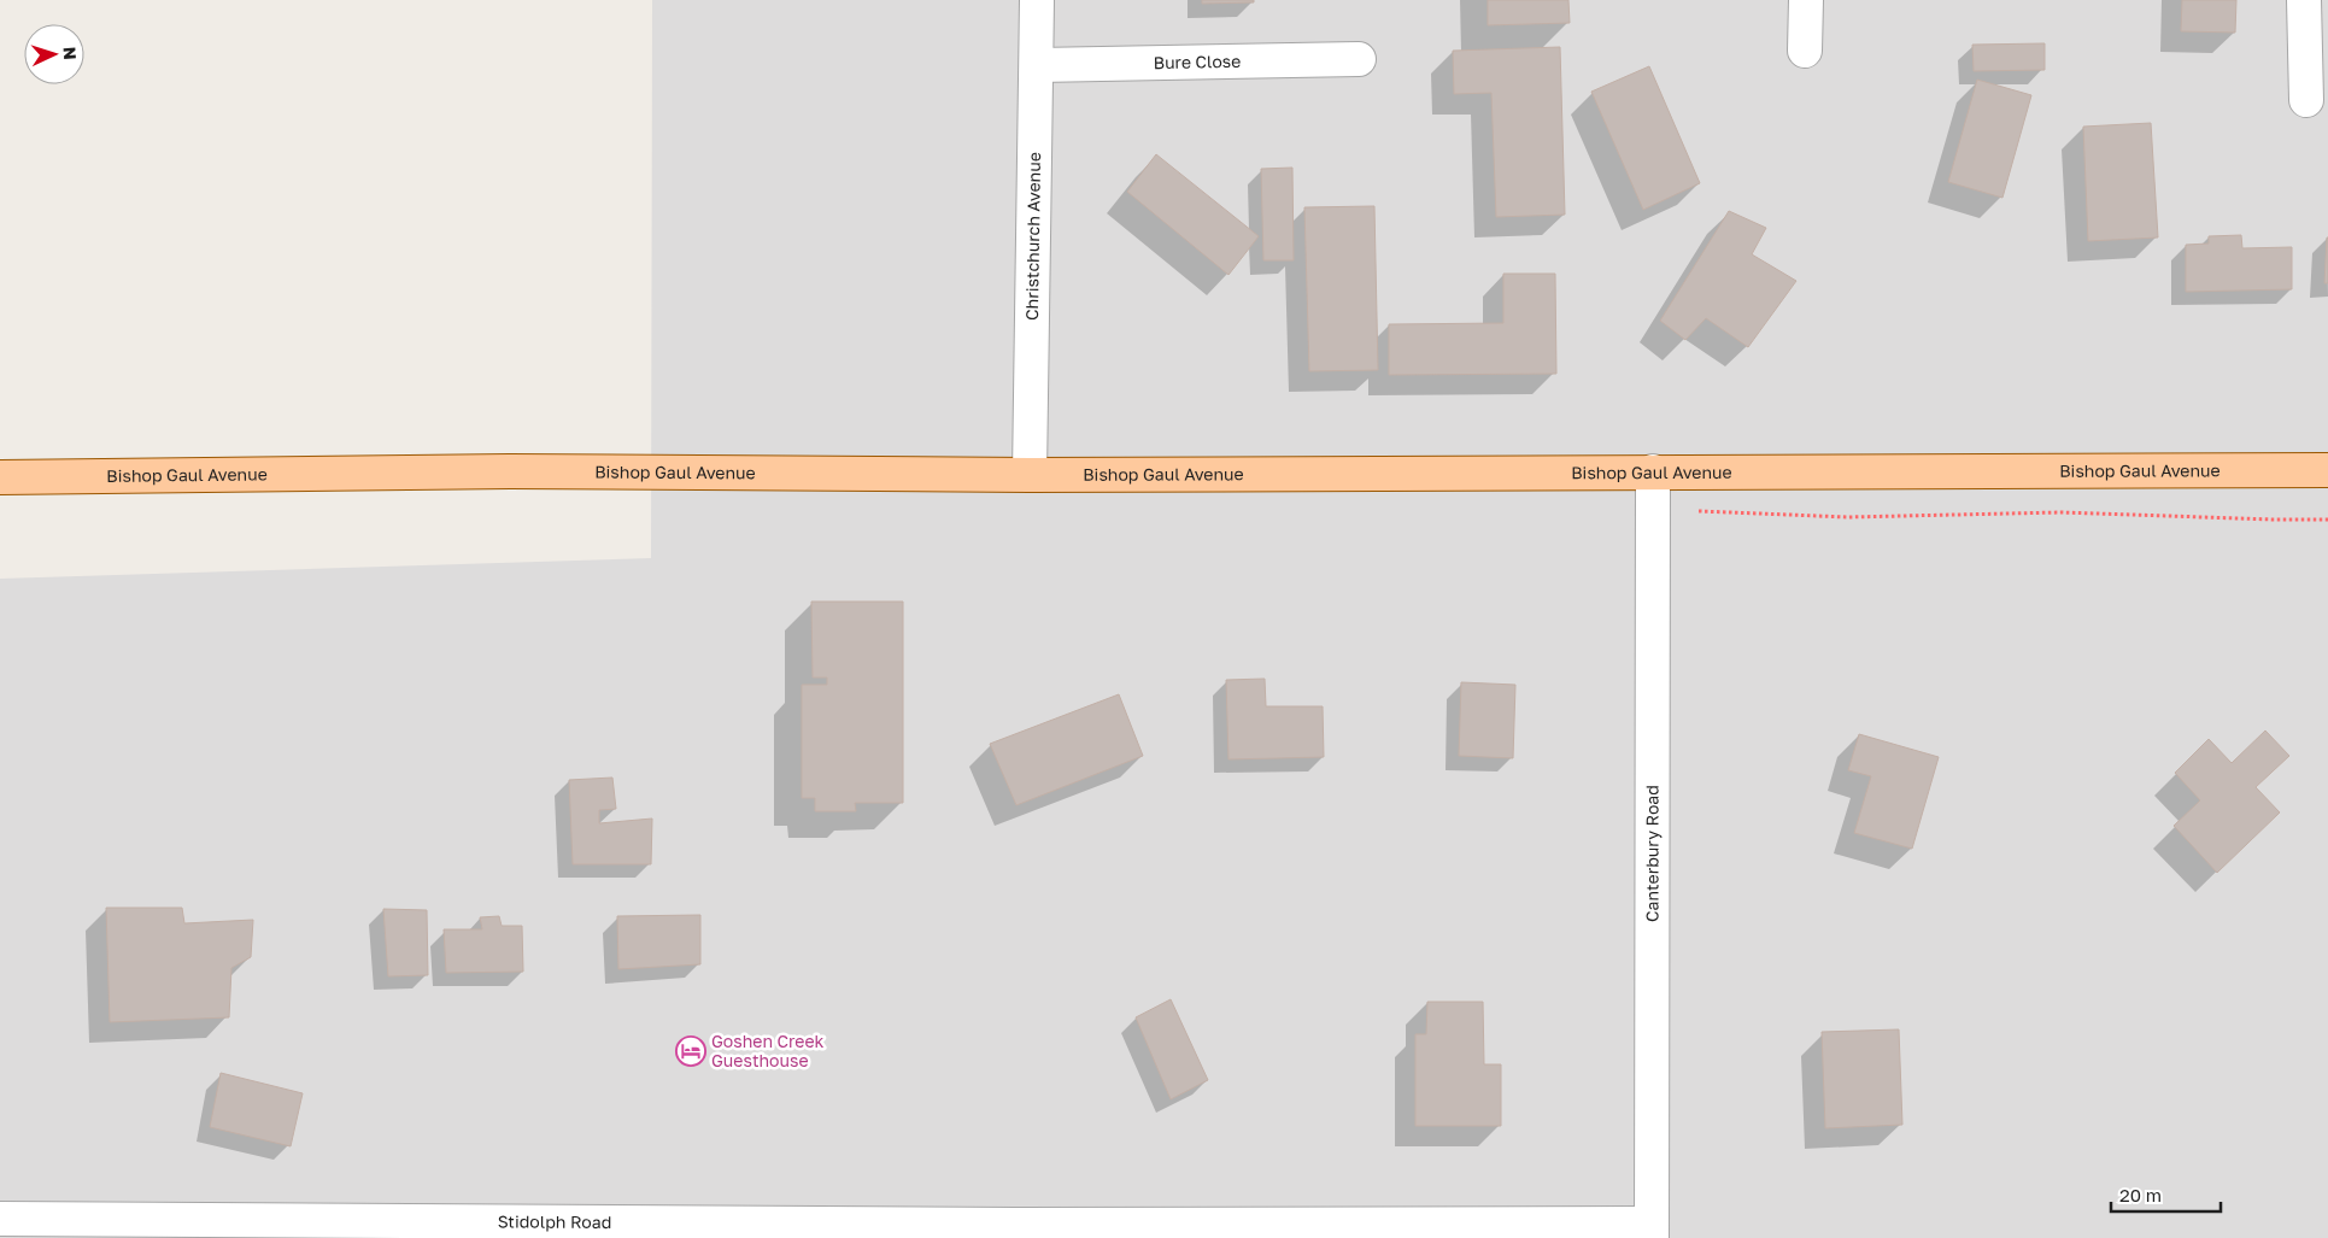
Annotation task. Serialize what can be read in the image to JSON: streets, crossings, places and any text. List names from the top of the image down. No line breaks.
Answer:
{"streets":{"main road":["Bishop Gaul Avenue"],"street":["Bure Close","Christchurch Avenue","Canterbury Road","Stidolph Road"]},"crossings":[["Bure Close","Christchurch Avenue"],["Christchurch Avenue","Bishop Gaul Avenue"],["Bishop Gaul Avenue","Canterbury Road"],["Canterbury Road","Stidolph Road"]],"places":{"hotel":["Goshen Creek Guesthouse"]},"scale_bar":"20 m","north":"right"}
